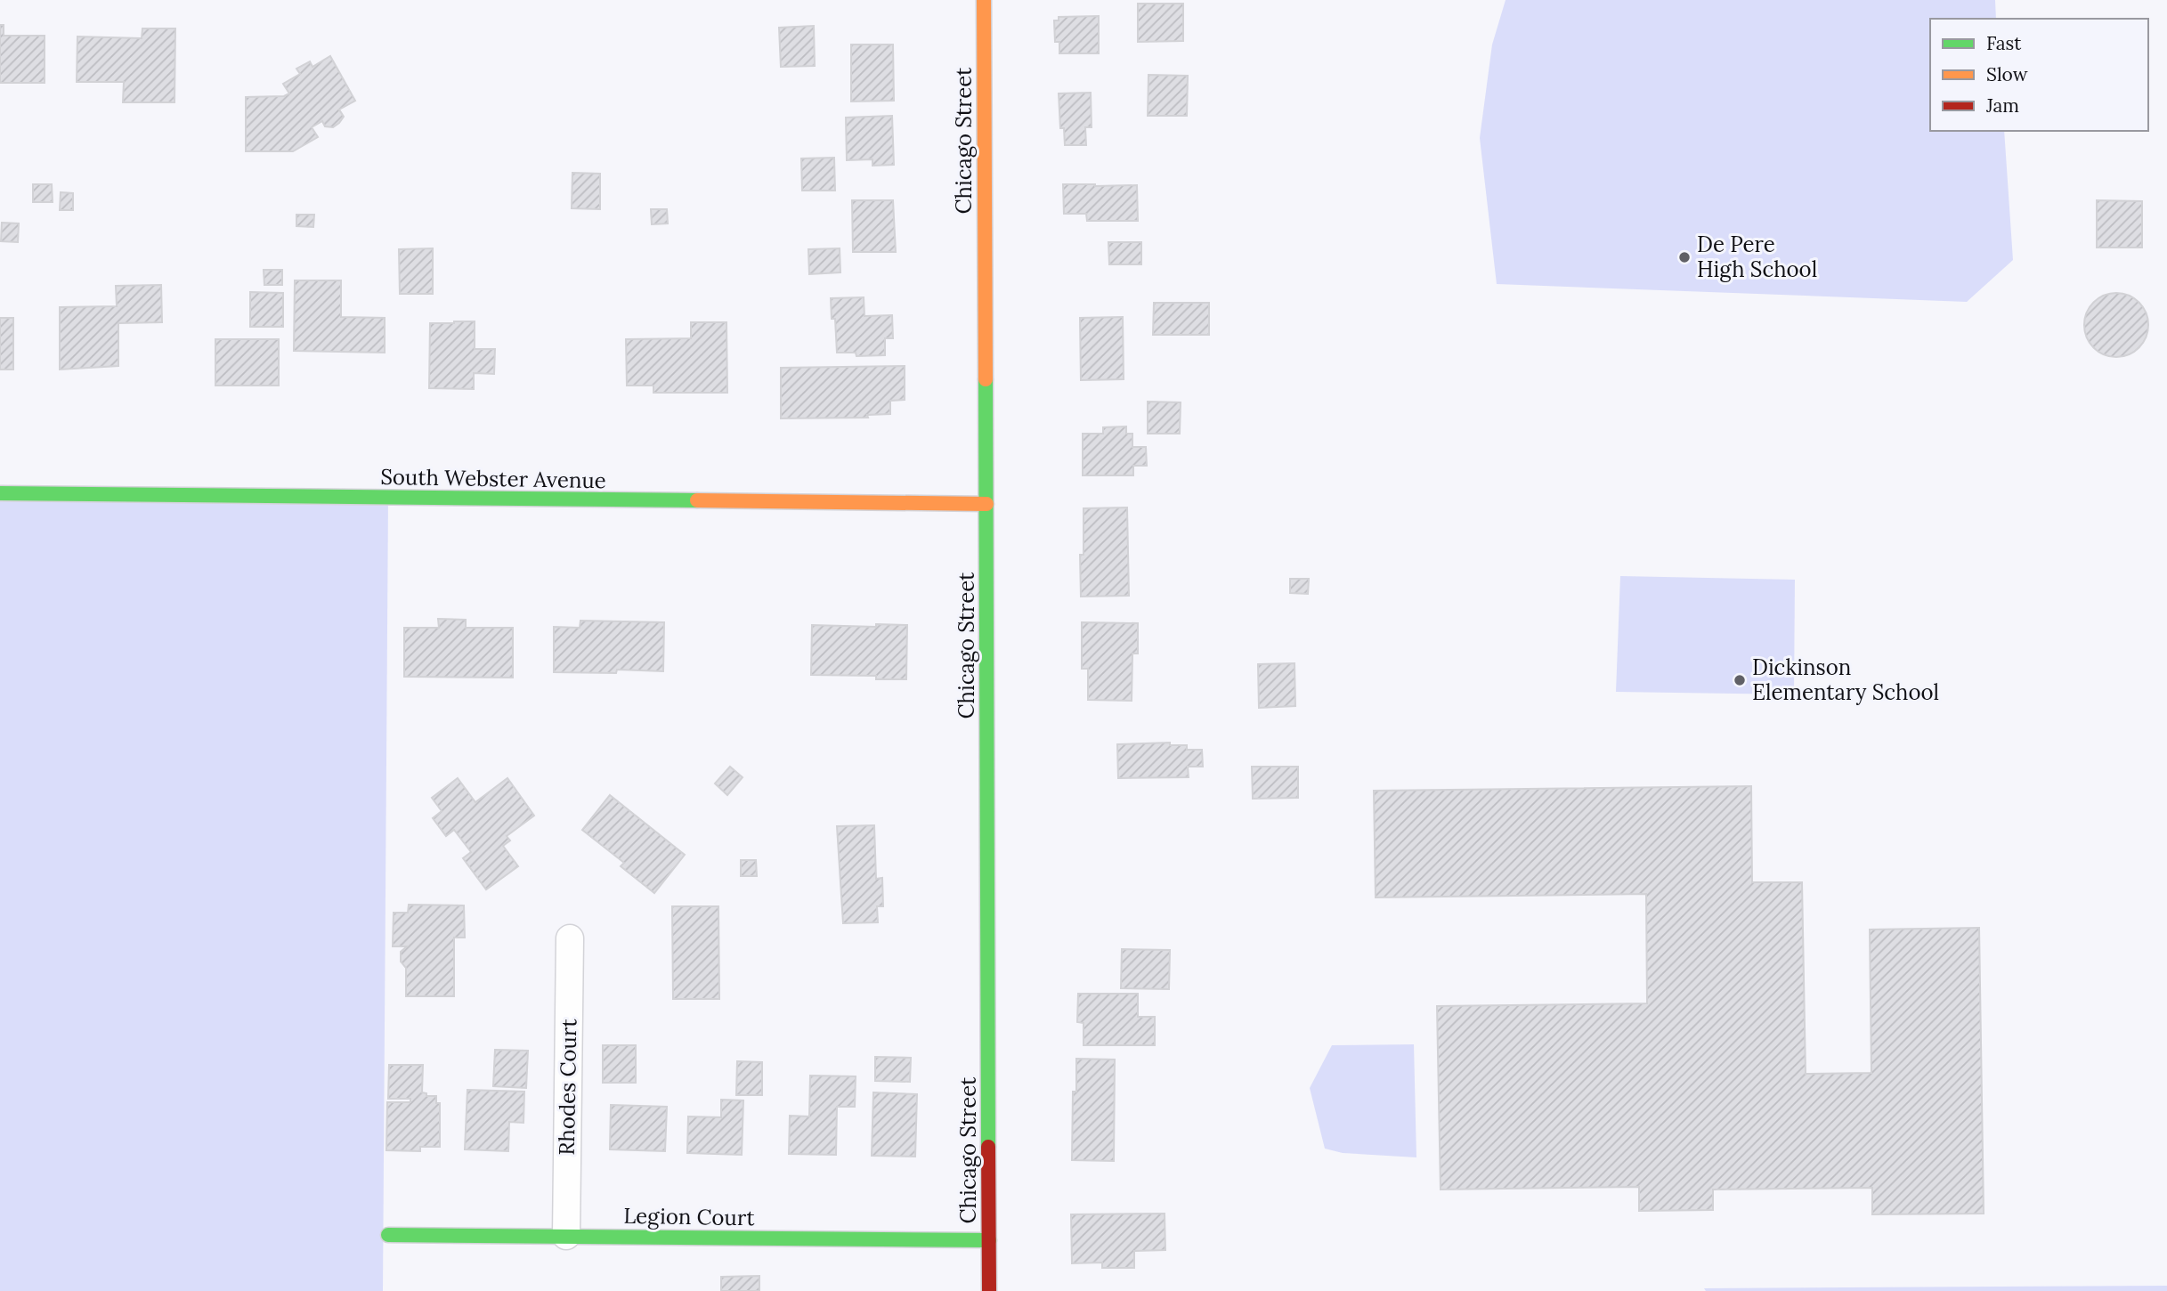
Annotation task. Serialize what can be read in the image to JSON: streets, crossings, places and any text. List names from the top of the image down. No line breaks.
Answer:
{"streets":{"street":["Chicago Street","South Webster Avenue","Rhodes Court","Legion Court"]},"crossings":[["Chicago Street","South Webster Avenue"],["Chicago Street","Legion Court"],["Rhodes Court","Legion Court"]],"places":["De Pere High School","Dickinson Elementary School"],"legend":["Fast","Slow","Jam"]}
